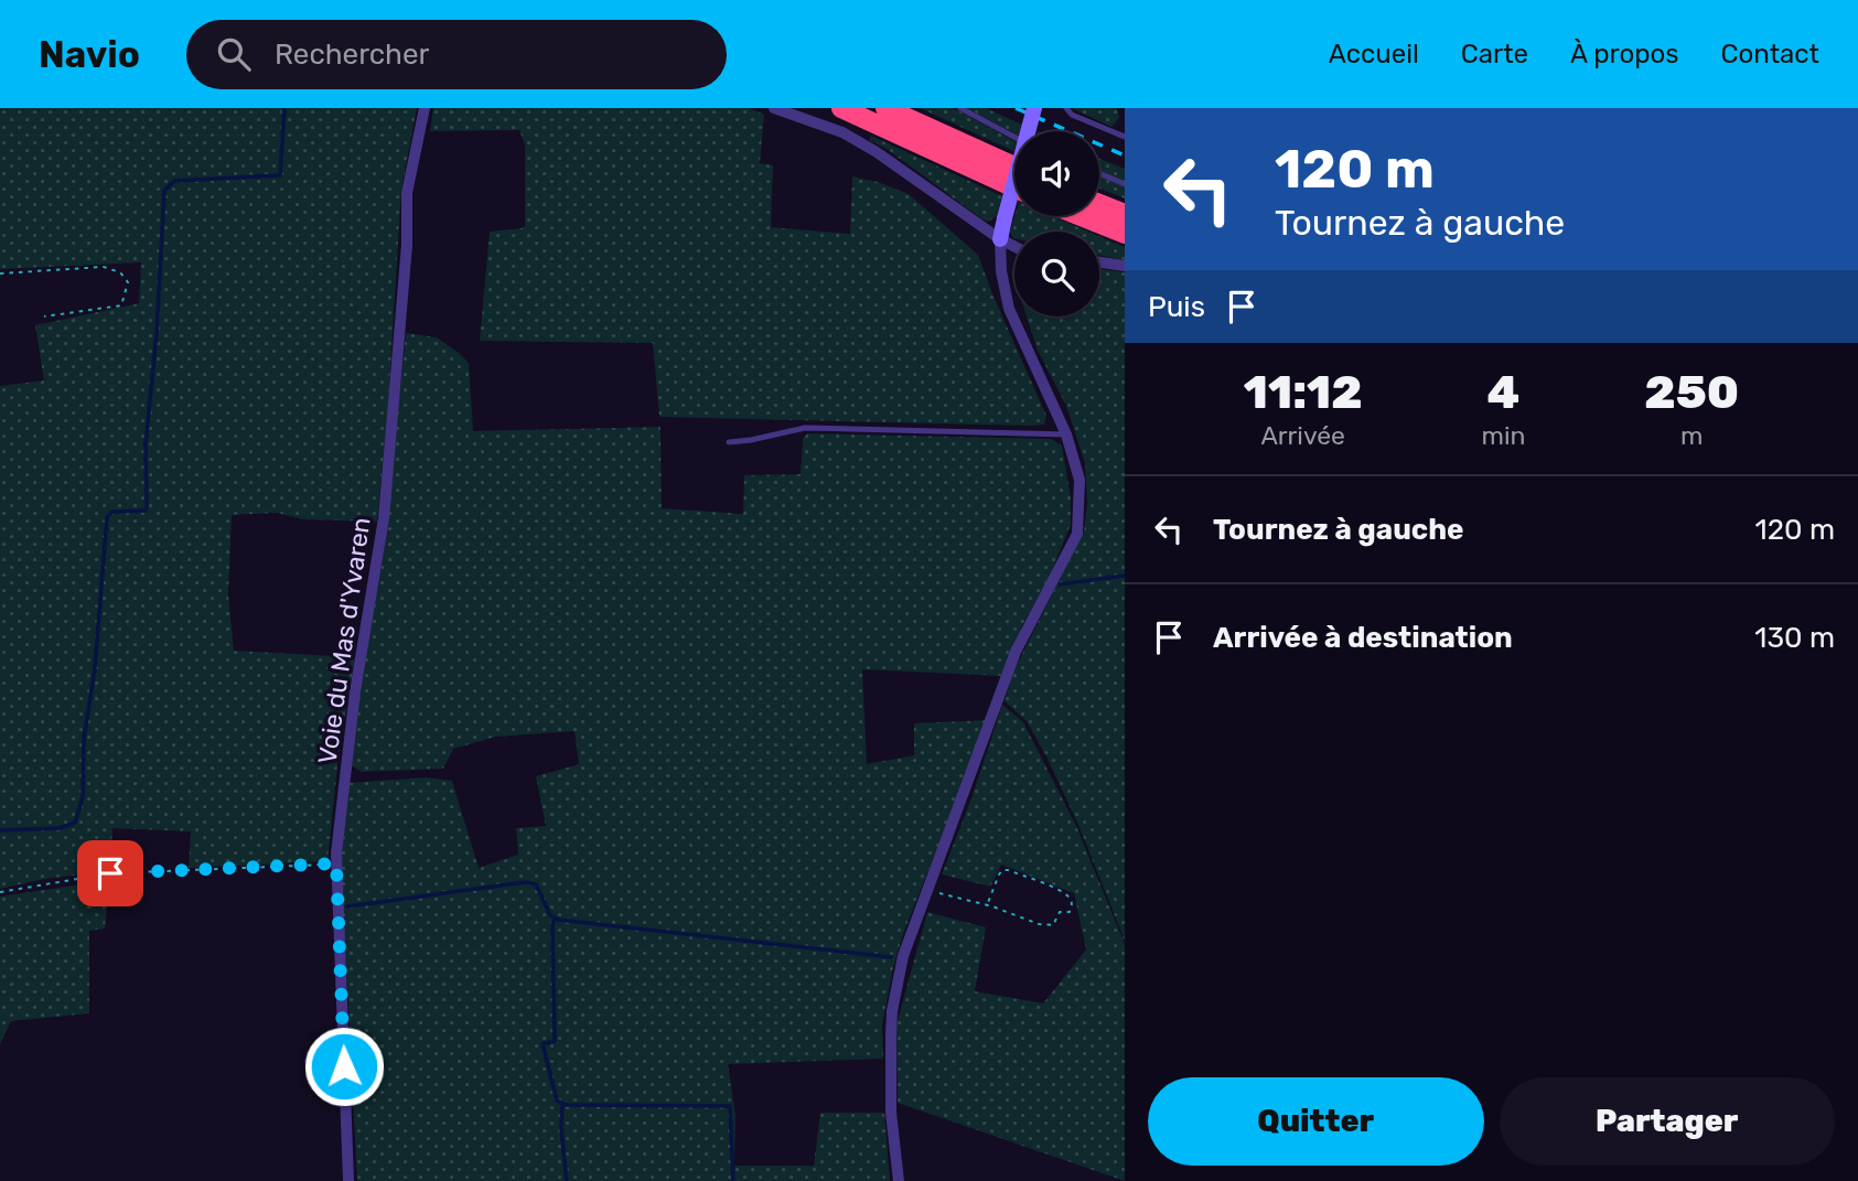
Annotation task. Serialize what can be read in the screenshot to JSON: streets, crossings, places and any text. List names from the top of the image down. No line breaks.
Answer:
{"streets":{"street":["Voie du Mas d'Yvaren"]},"page":{"header":"Navio","search":"Rechercher","nav":["Accueil","Carte","À propos","Contact"],"turn":["120 m","Tournez à gauche"],"then":"Puis","eta":["11:12","Arrivée","4","min","250","m"],"list":[{"name":"Tournez à gauche","value":"120 m"},{"name":"Arrivée à destination","value":"130 m"}],"buttons":["Quitter","Partager"]}}
